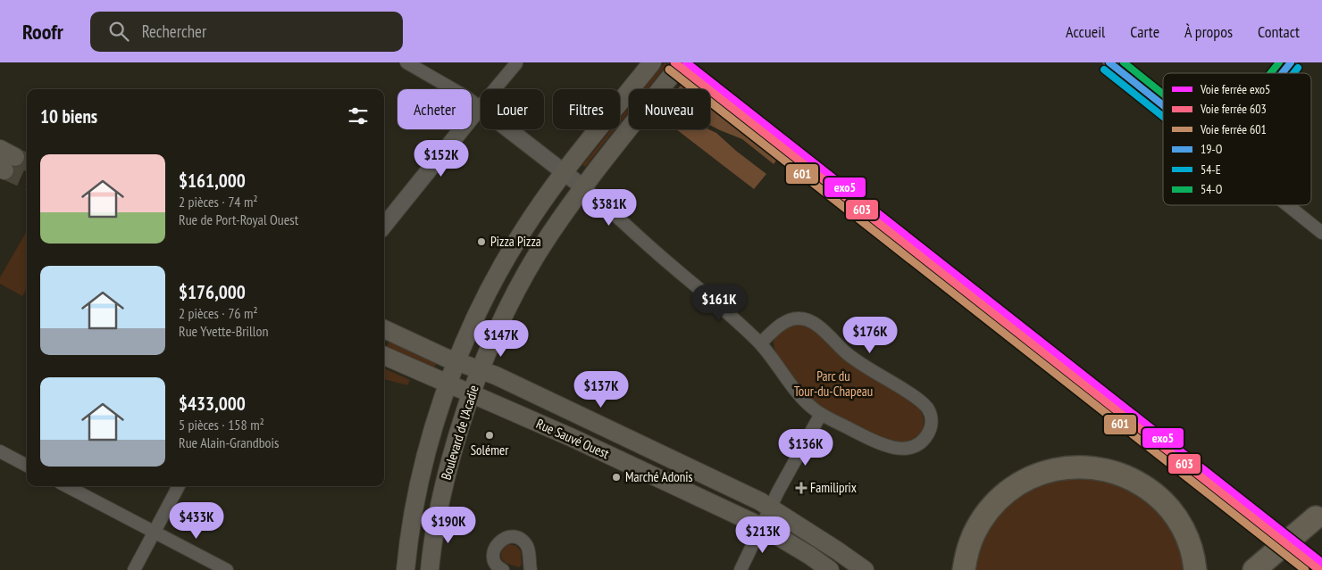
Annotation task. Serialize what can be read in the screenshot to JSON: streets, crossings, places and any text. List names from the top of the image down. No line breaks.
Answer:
{"streets":{"main road":["Boulevard de l'Acadie","Rue Sauvé Ouest"]},"crossings":[["Boulevard de l'Acadie","Rue Sauvé Ouest"]],"parks":["Parc du Tour-du-Chapeau"],"places":{"other":["Pizza Pizza","Solémer","Marché Adonis"],"health":["Familiprix"]},"lines":["rail line exo5","rail line 603","transit line 19-O","transit line 54-O","transit line 54-E","rail line 601"],"legend":["Voie ferrée exo5","Voie ferrée 603","Voie ferrée 601","19-O","54-E","54-O"],"page":{"header":"Roofr","search":"Rechercher","nav":["Accueil","Carte","À propos","Contact"],"chip":["Acheter","Louer","Filtres","Nouveau"],"heading":"10 biens","price":["$152K","$381K","$161K","$176K","$147K","$137K","$136K","$433K","$190K","$213K"],"list":[{"name":"$161,000","note":"2 pièces · 74 m² · Rue de Port-Royal Ouest"},{"name":"$176,000","note":"2 pièces · 76 m² · Rue Yvette-Brillon"},{"name":"$433,000","note":"5 pièces · 158 m² · Rue Alain-Grandbois"}]}}
